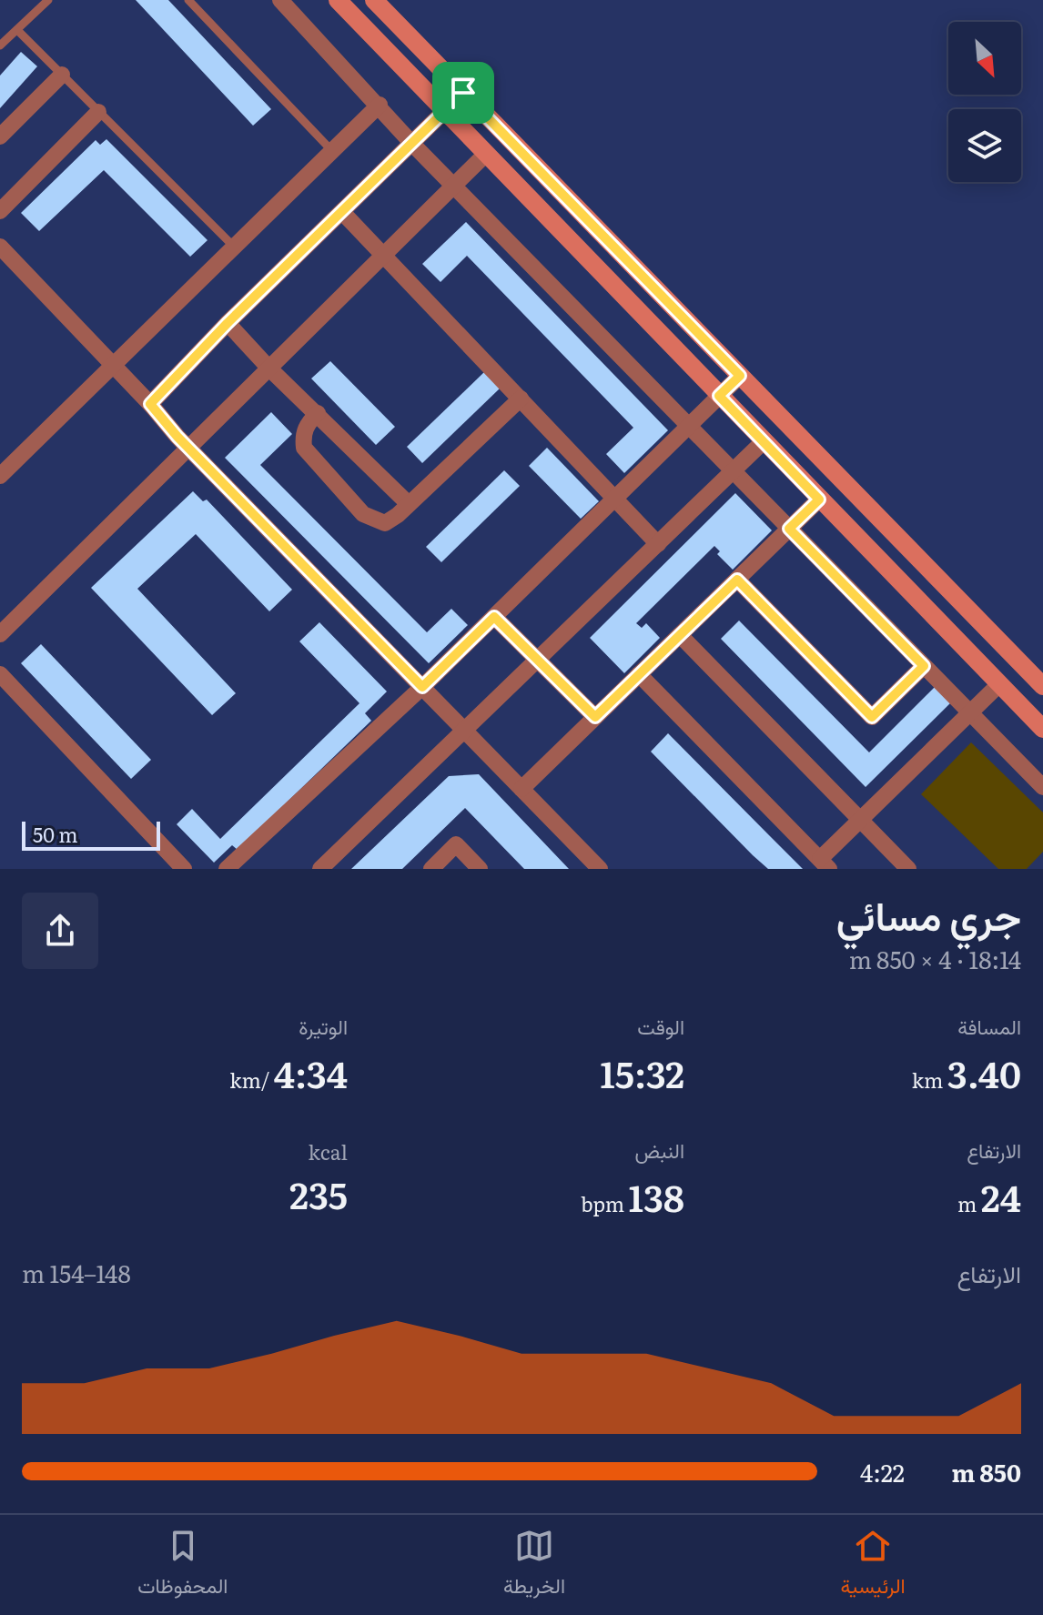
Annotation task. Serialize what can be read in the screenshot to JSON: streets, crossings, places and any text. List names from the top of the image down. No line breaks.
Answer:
{"scale_bar":"50 m","north":"bottom right","page":{"scale":"50 m","heading":["جري مسائي","18:14 · 4 × 850 m"],"stats":[["المسافة","3.40 km"],["الوقت","15:32"],["الوتيرة","4:34 /km"],["الارتفاع","24 m"],["النبض","138 bpm"],["kcal","235"]],"chart":["الارتفاع","148–154 m"],"list":[{"name":"850 m","note":"4:22"}],"tabs":["الرئيسية","الخريطة","المحفوظات"]}}
